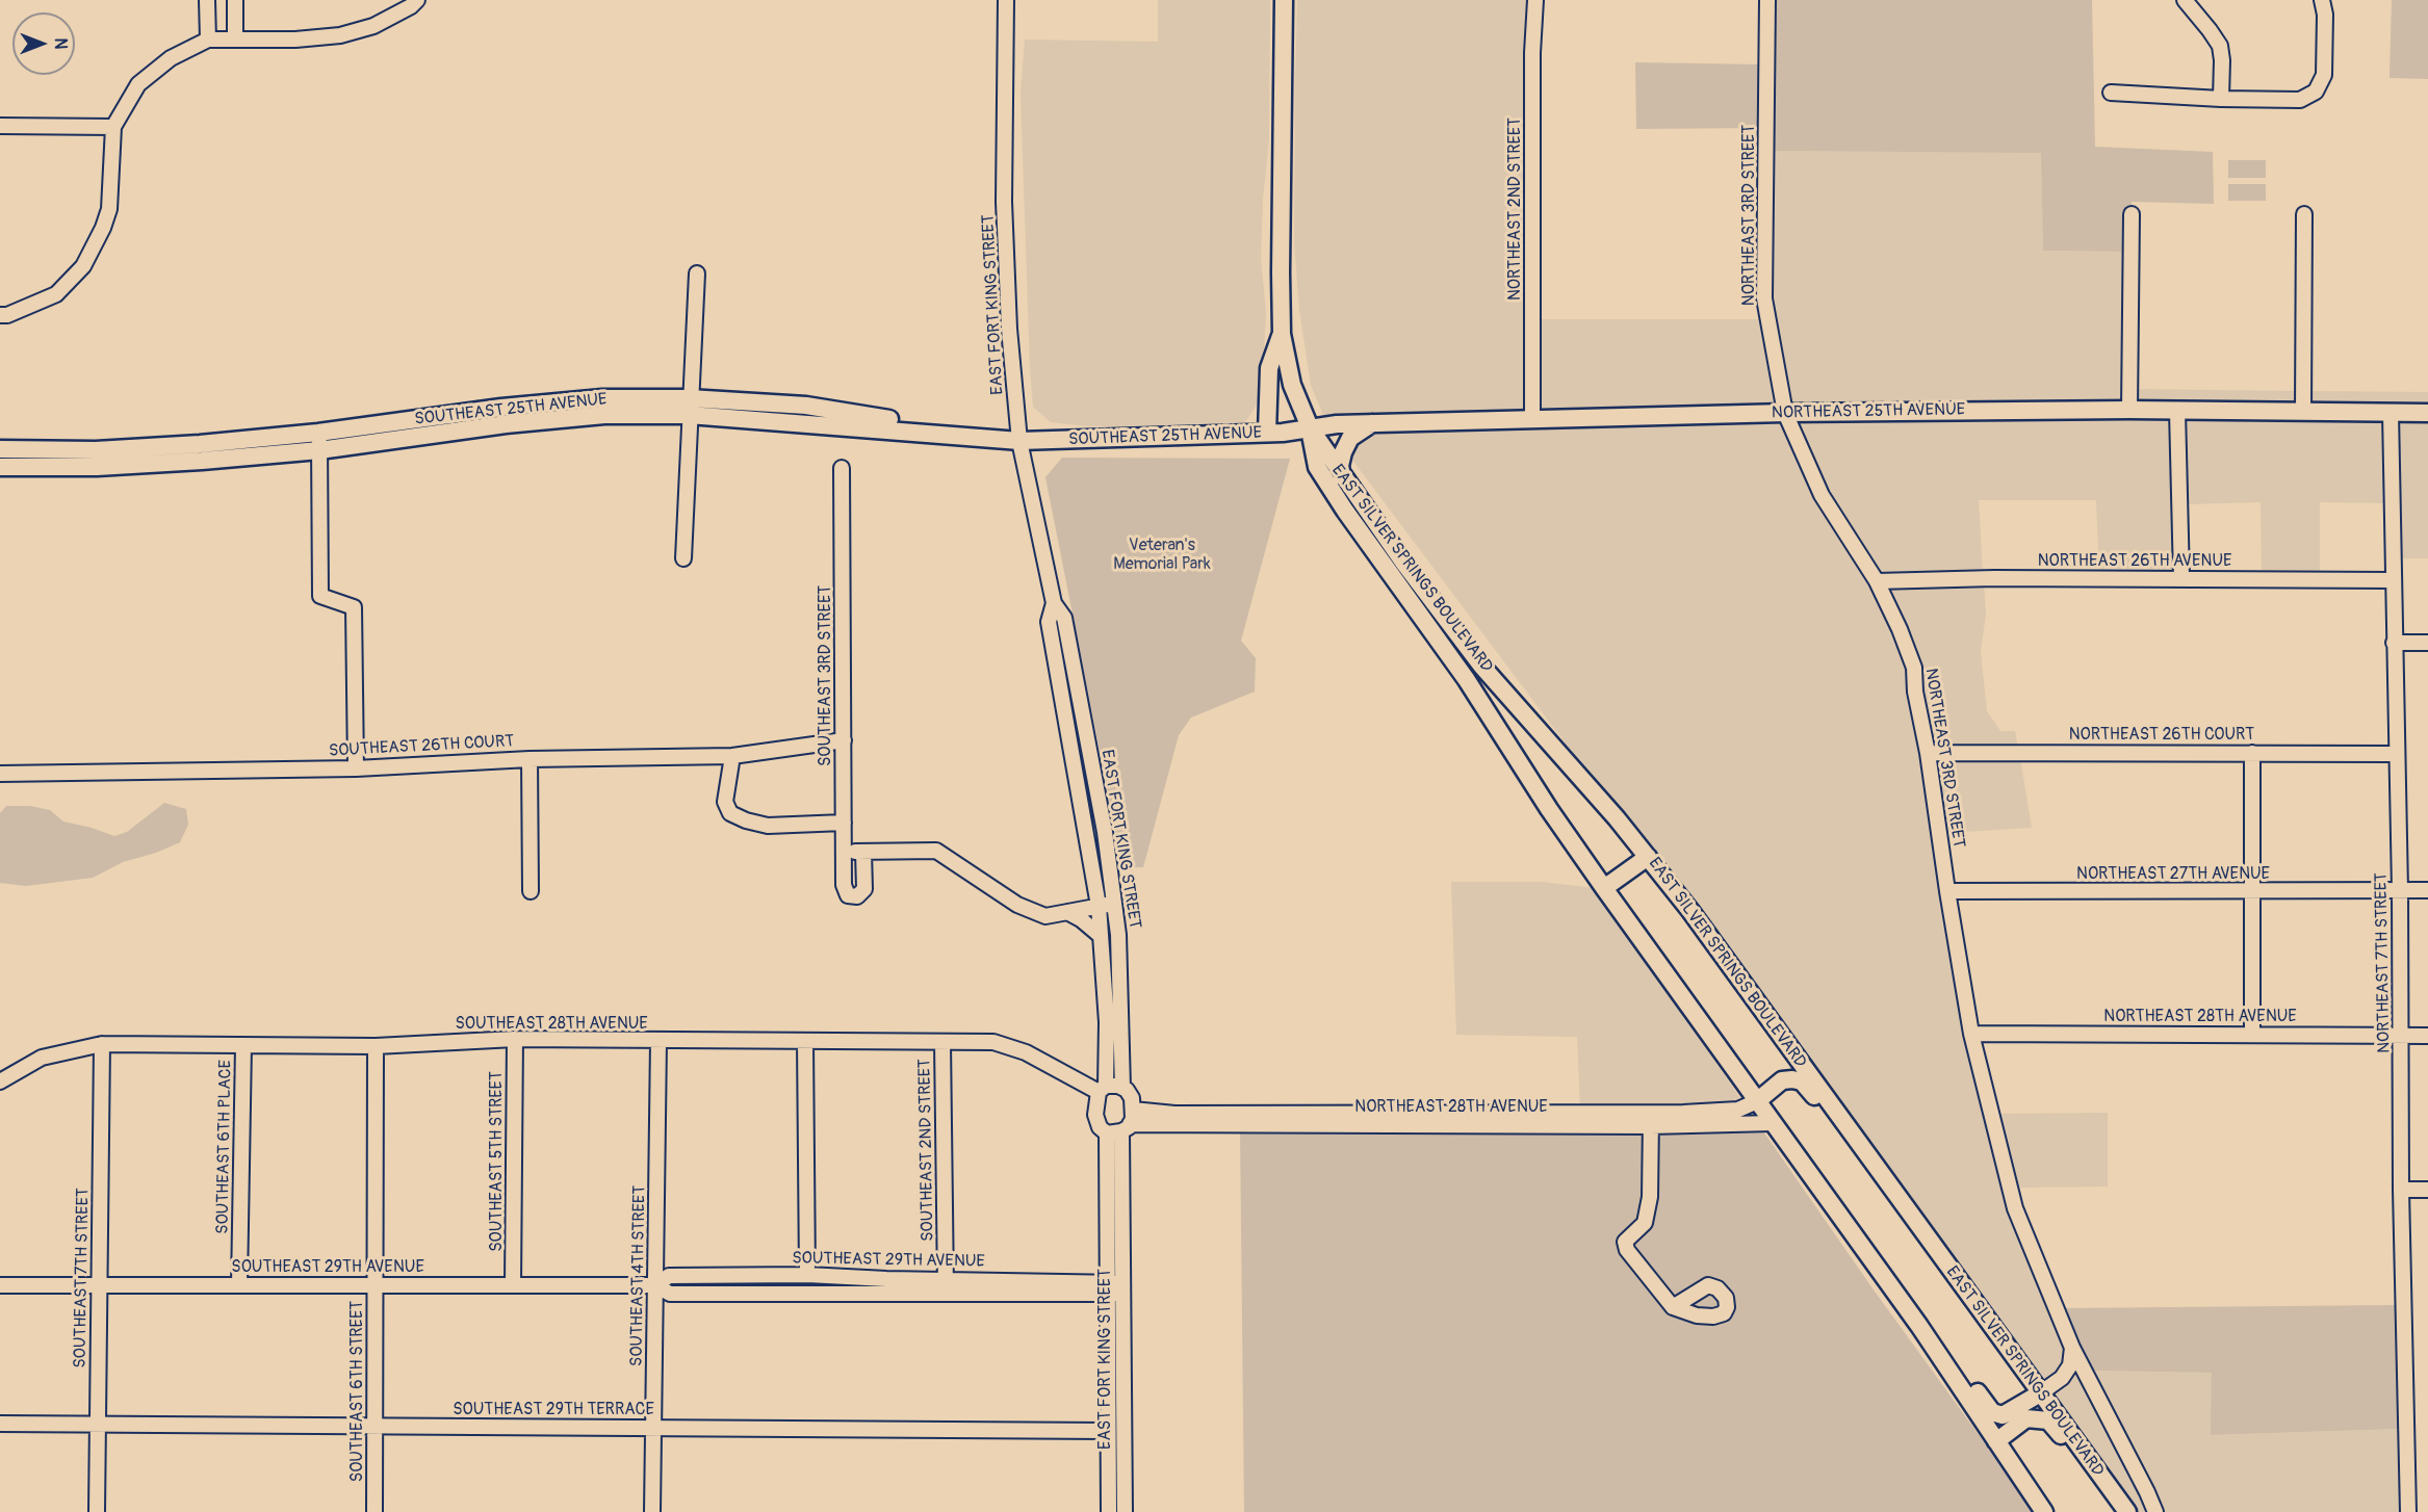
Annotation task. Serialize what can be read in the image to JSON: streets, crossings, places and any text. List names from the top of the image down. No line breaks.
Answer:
{"streets":{"main road":["SOUTHEAST 25TH AVENUE","NORTHEAST 25TH AVENUE","EAST SILVER SPRINGS BOULEVARD"],"street":["NORTHEAST 2ND STREET","NORTHEAST 3RD STREET","EAST FORT KING STREET","NORTHEAST 26TH AVENUE","SOUTHEAST 3RD STREET","NORTHEAST 26TH COURT","SOUTHEAST 26TH COURT","NORTHEAST 27TH AVENUE","NORTHEAST 7TH STREET","NORTHEAST 28TH AVENUE","SOUTHEAST 28TH AVENUE","SOUTHEAST 6TH PLACE","SOUTHEAST 2ND STREET","SOUTHEAST 5TH STREET","SOUTHEAST 29TH AVENUE","SOUTHEAST 4TH STREET","SOUTHEAST 7TH STREET","SOUTHEAST 6TH STREET","SOUTHEAST 29TH TERRACE"]},"crossings":[["NORTHEAST 2ND STREET","NORTHEAST 25TH AVENUE"],["NORTHEAST 3RD STREET","NORTHEAST 25TH AVENUE"],["NORTHEAST 3RD STREET","NORTHEAST 26TH AVENUE"],["NORTHEAST 3RD STREET","NORTHEAST 26TH COURT"],["NORTHEAST 3RD STREET","NORTHEAST 27TH AVENUE"],["NORTHEAST 3RD STREET","NORTHEAST 28TH AVENUE"],["EAST FORT KING STREET","SOUTHEAST 25TH AVENUE"],["EAST FORT KING STREET","NORTHEAST 28TH AVENUE"],["EAST FORT KING STREET","SOUTHEAST 28TH AVENUE"],["EAST FORT KING STREET","SOUTHEAST 29TH AVENUE"],["EAST FORT KING STREET","SOUTHEAST 29TH TERRACE"],["SOUTHEAST 25TH AVENUE","NORTHEAST 25TH AVENUE"],["SOUTHEAST 25TH AVENUE","EAST SILVER SPRINGS BOULEVARD"],["NORTHEAST 25TH AVENUE","EAST SILVER SPRINGS BOULEVARD"],["NORTHEAST 25TH AVENUE","NORTHEAST 7TH STREET"],["NORTHEAST 26TH AVENUE","NORTHEAST 7TH STREET"],["EAST SILVER SPRINGS BOULEVARD","NORTHEAST 28TH AVENUE"],["SOUTHEAST 3RD STREET","SOUTHEAST 26TH COURT"],["NORTHEAST 26TH COURT","NORTHEAST 7TH STREET"],["NORTHEAST 27TH AVENUE","NORTHEAST 7TH STREET"],["NORTHEAST 7TH STREET","NORTHEAST 28TH AVENUE"],["NORTHEAST 28TH AVENUE","SOUTHEAST 28TH AVENUE"],["SOUTHEAST 28TH AVENUE","SOUTHEAST 6TH PLACE"],["SOUTHEAST 28TH AVENUE","SOUTHEAST 2ND STREET"],["SOUTHEAST 28TH AVENUE","SOUTHEAST 5TH STREET"],["SOUTHEAST 28TH AVENUE","SOUTHEAST 4TH STREET"],["SOUTHEAST 28TH AVENUE","SOUTHEAST 7TH STREET"],["SOUTHEAST 28TH AVENUE","SOUTHEAST 6TH STREET"],["SOUTHEAST 6TH PLACE","SOUTHEAST 29TH AVENUE"],["SOUTHEAST 2ND STREET","SOUTHEAST 29TH AVENUE"],["SOUTHEAST 5TH STREET","SOUTHEAST 29TH AVENUE"],["SOUTHEAST 29TH AVENUE","SOUTHEAST 4TH STREET"],["SOUTHEAST 29TH AVENUE","SOUTHEAST 7TH STREET"],["SOUTHEAST 29TH AVENUE","SOUTHEAST 6TH STREET"],["SOUTHEAST 4TH STREET","SOUTHEAST 29TH TERRACE"],["SOUTHEAST 7TH STREET","SOUTHEAST 29TH TERRACE"],["SOUTHEAST 6TH STREET","SOUTHEAST 29TH TERRACE"]],"parks":["Veteran's Memorial Park"],"north":"right"}
